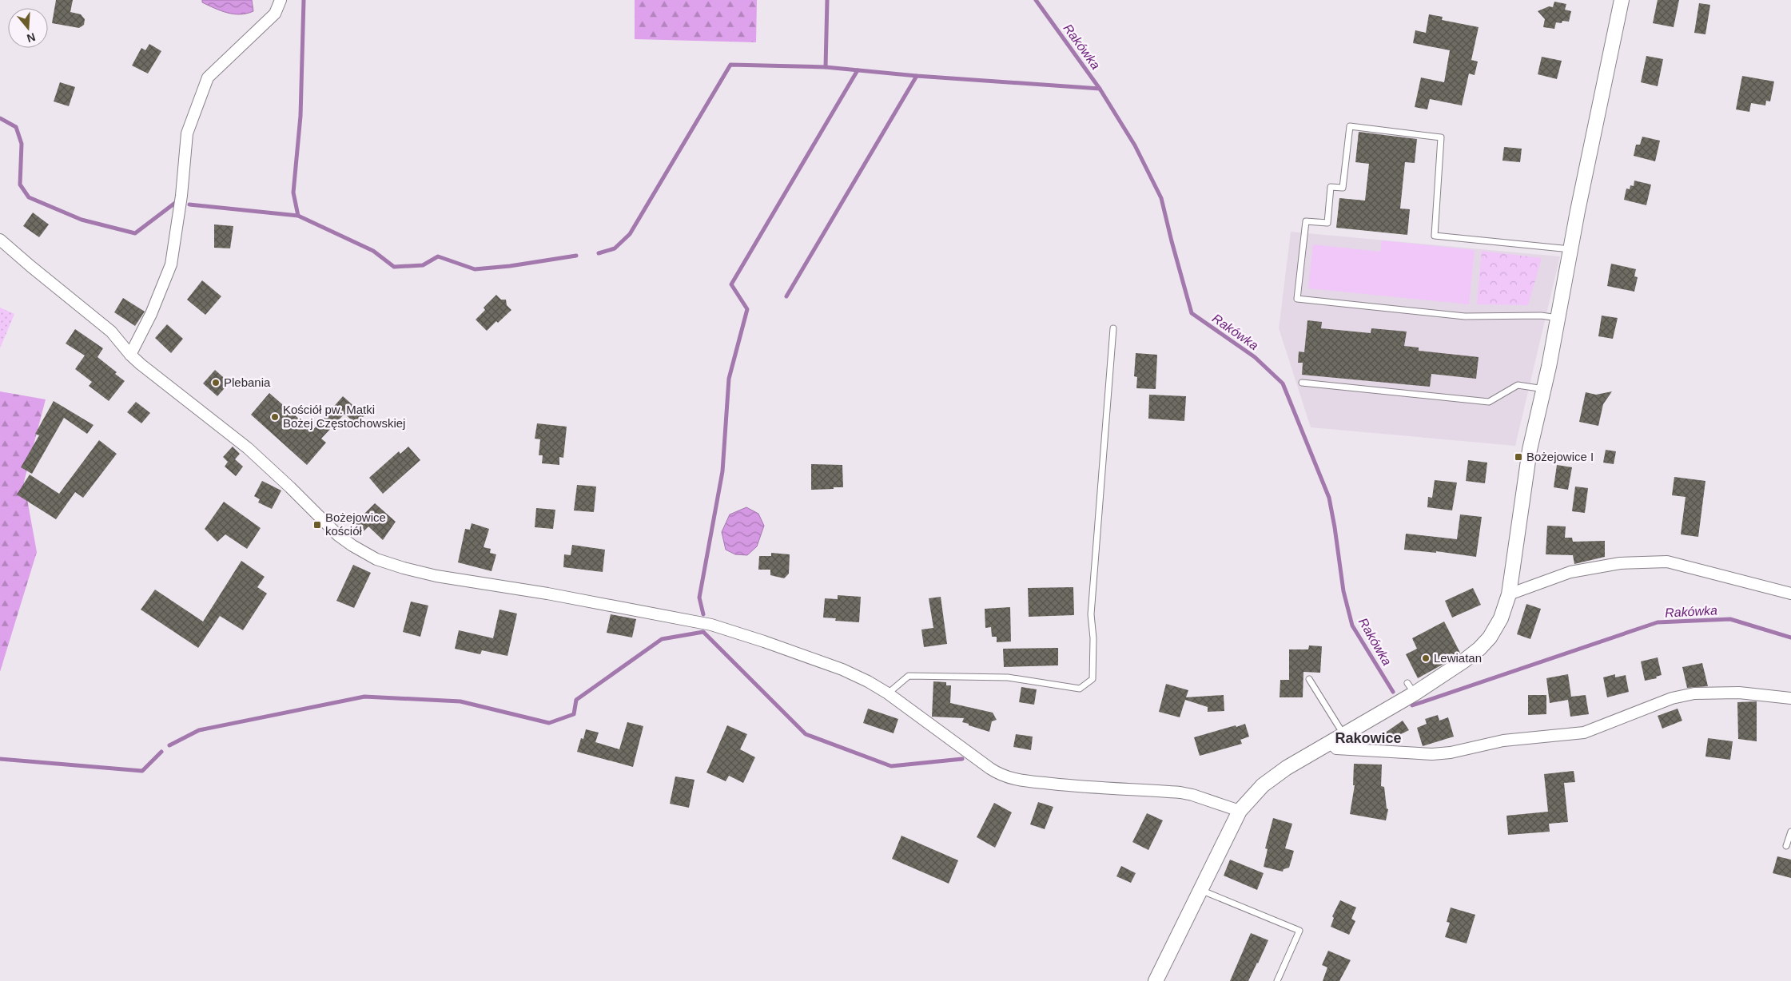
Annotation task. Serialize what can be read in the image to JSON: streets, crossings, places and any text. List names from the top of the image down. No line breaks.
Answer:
{"districts":["Rakowice"],"water":["Rakówka"],"places":{"other":["Plebania","Kościół pw. Matki Bożej Częstochowskiej","Lewiatan"],"transit":["Bożejowice I","Bożejowice kościół"]},"north":"bottom"}
